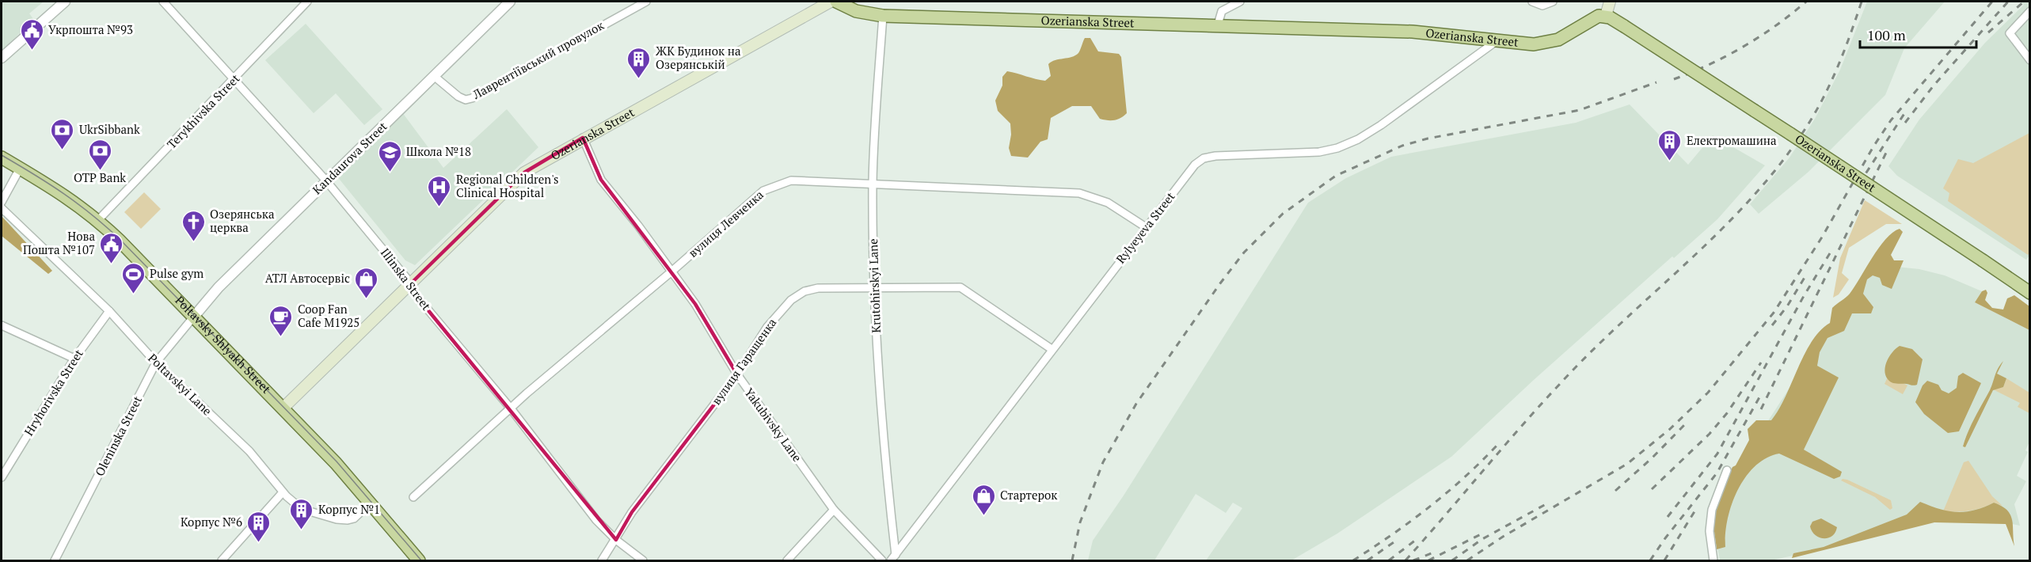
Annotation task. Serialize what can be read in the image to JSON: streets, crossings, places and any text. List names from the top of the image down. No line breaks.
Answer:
{"streets":{"main road":["Ozerianska Street","Poltavsky Shlyakh Street"],"street":["Лаврентіївський провулок","Terykhivska Street","Kandaurova Street","вулиця Левченка","Rylyeyeva Street","Illinska Street","Krutohirskyi Lane","вулиця Гаращенка","Poltavskyi Lane","Hryhorivska Street","Yakubivsky Lane","Oleninska Street"]},"crossings":[["Ozerianska Street","Rylyeyeva Street"],["Ozerianska Street","Illinska Street"],["Ozerianska Street","Krutohirskyi Lane"],["Ozerianska Street","Poltavsky Shlyakh Street"],["Ozerianska Street","Yakubivsky Lane"],["Лаврентіївський провулок","Kandaurova Street"],["Terykhivska Street","Illinska Street"],["Terykhivska Street","Poltavsky Shlyakh Street"],["Kandaurova Street","Illinska Street"],["Kandaurova Street","Poltavsky Shlyakh Street"],["Kandaurova Street","Oleninska Street"],["вулиця Левченка","Rylyeyeva Street"],["вулиця Левченка","Illinska Street"],["вулиця Левченка","Krutohirskyi Lane"],["вулиця Левченка","Yakubivsky Lane"],["Rylyeyeva Street","Krutohirskyi Lane"],["Rylyeyeva Street","вулиця Гаращенка"],["Illinska Street","вулиця Гаращенка"],["Krutohirskyi Lane","вулиця Гаращенка"],["Poltavsky Shlyakh Street","Poltavskyi Lane"],["Poltavsky Shlyakh Street","Oleninska Street"],["вулиця Гаращенка","Yakubivsky Lane"],["Poltavskyi Lane","Hryhorivska Street"],["Poltavskyi Lane","Oleninska Street"]],"places":{"public building":["Укрпошта №93","Нова Пошта №107"],"building":["ЖК Будинок на Озерянській","Електромашина","Корпус №1","Корпус №6"],"bank":["UkrSibbank","OTP Bank"],"school or university":["Школа №18"],"hospital":["Regional Children's Clinical Hospital"],"church":["Озерянська церква"],"sports":["Pulse gym"],"shop":["АТЛ Автосервіс","Стартерок"],"cafe":["Coop Fan Cafe M1925"]},"scale_bar":"100 m"}
